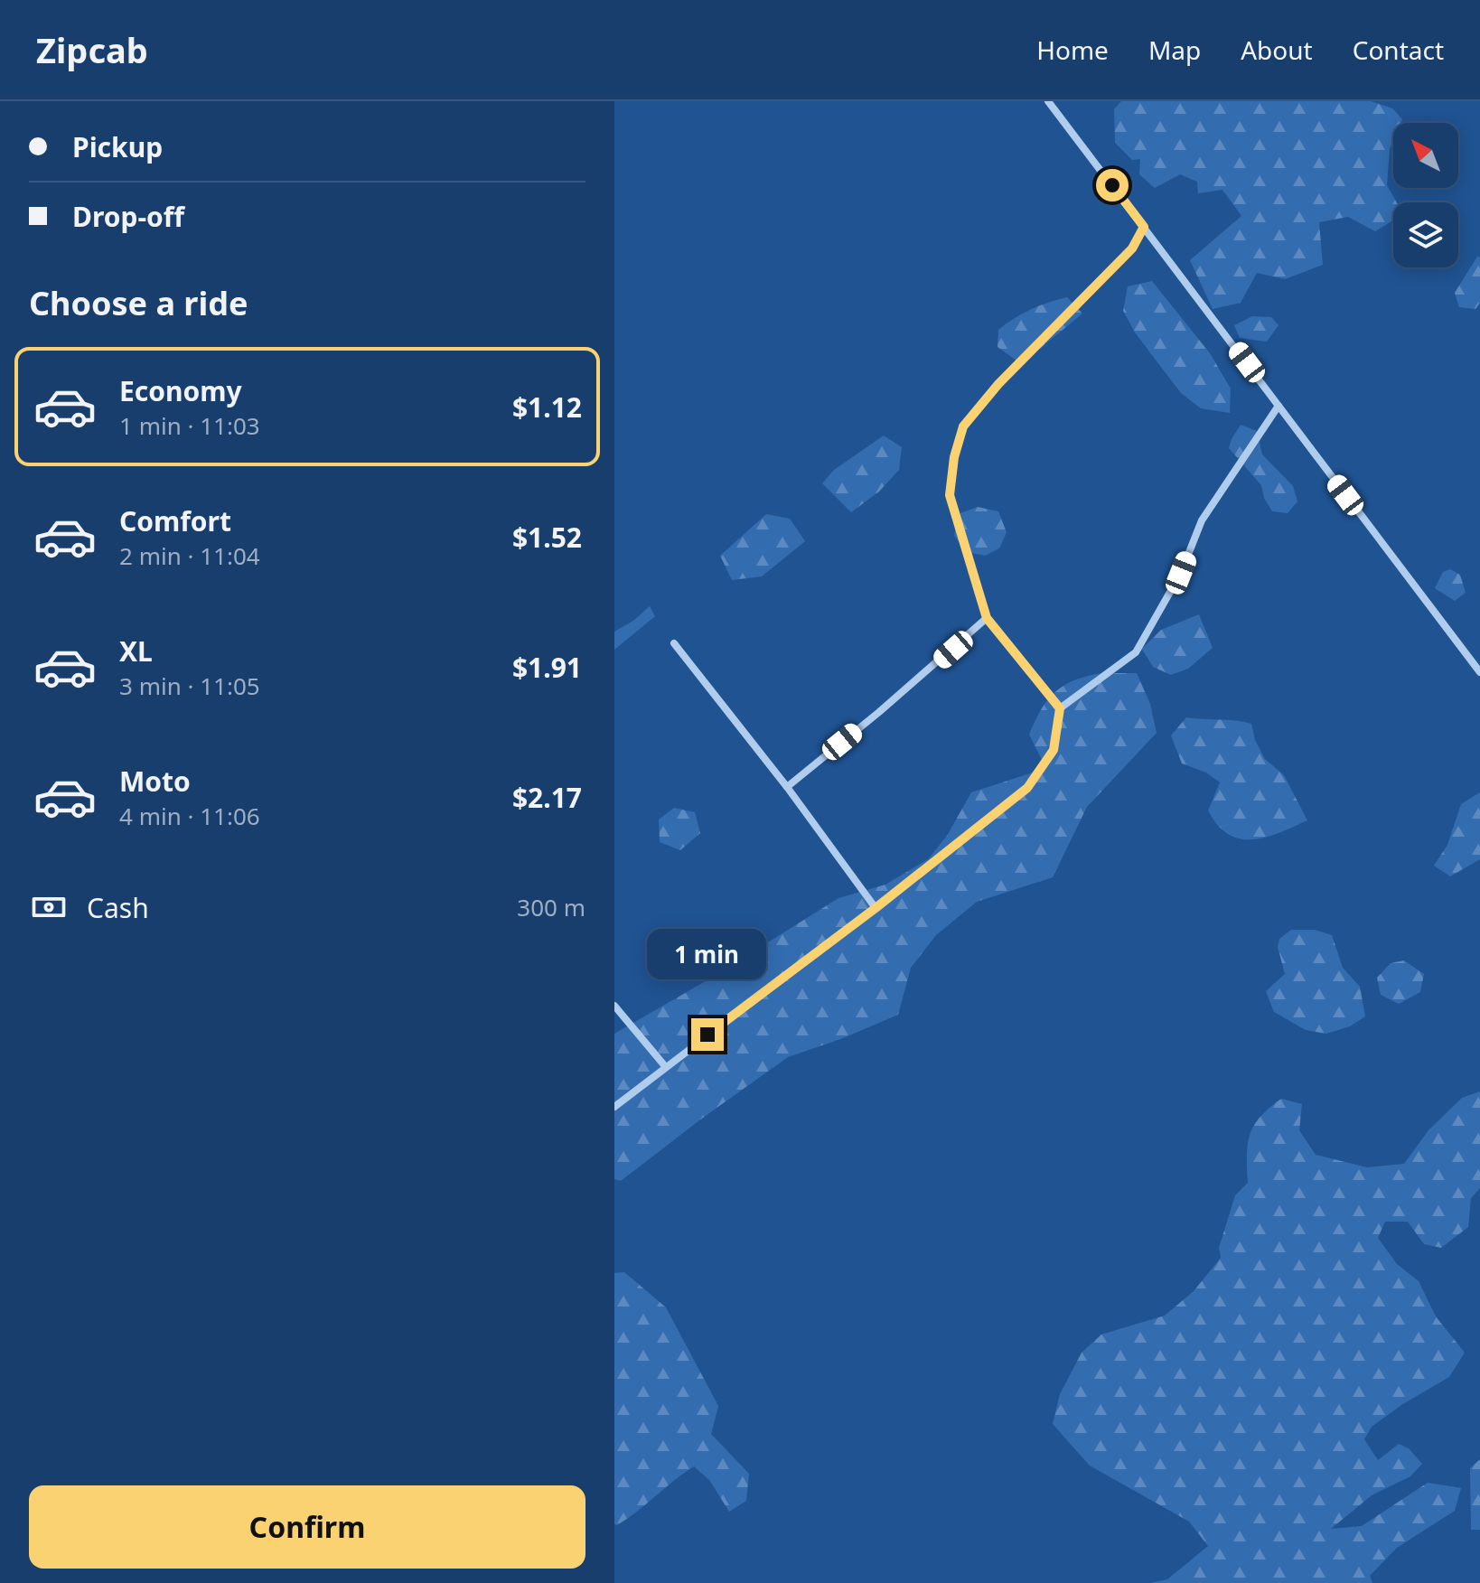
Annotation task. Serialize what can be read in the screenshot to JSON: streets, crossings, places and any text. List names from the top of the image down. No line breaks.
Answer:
{"north":"top left","page":{"header":"Zipcab","nav":["Home","Map","About","Contact"],"banner":["Pickup","Drop-off"],"heading":"Choose a ride","list":[{"name":"Economy","note":"1 min · 11:03","value":"$1.12"},{"name":"Comfort","note":"2 min · 11:04","value":"$1.52"},{"name":"XL","note":"3 min · 11:05","value":"$1.91"},{"name":"Moto","note":"4 min · 11:06","value":"$2.17"}],"pay":["Cash","300 m"],"bubble":"1 min","buttons":"Confirm"}}
